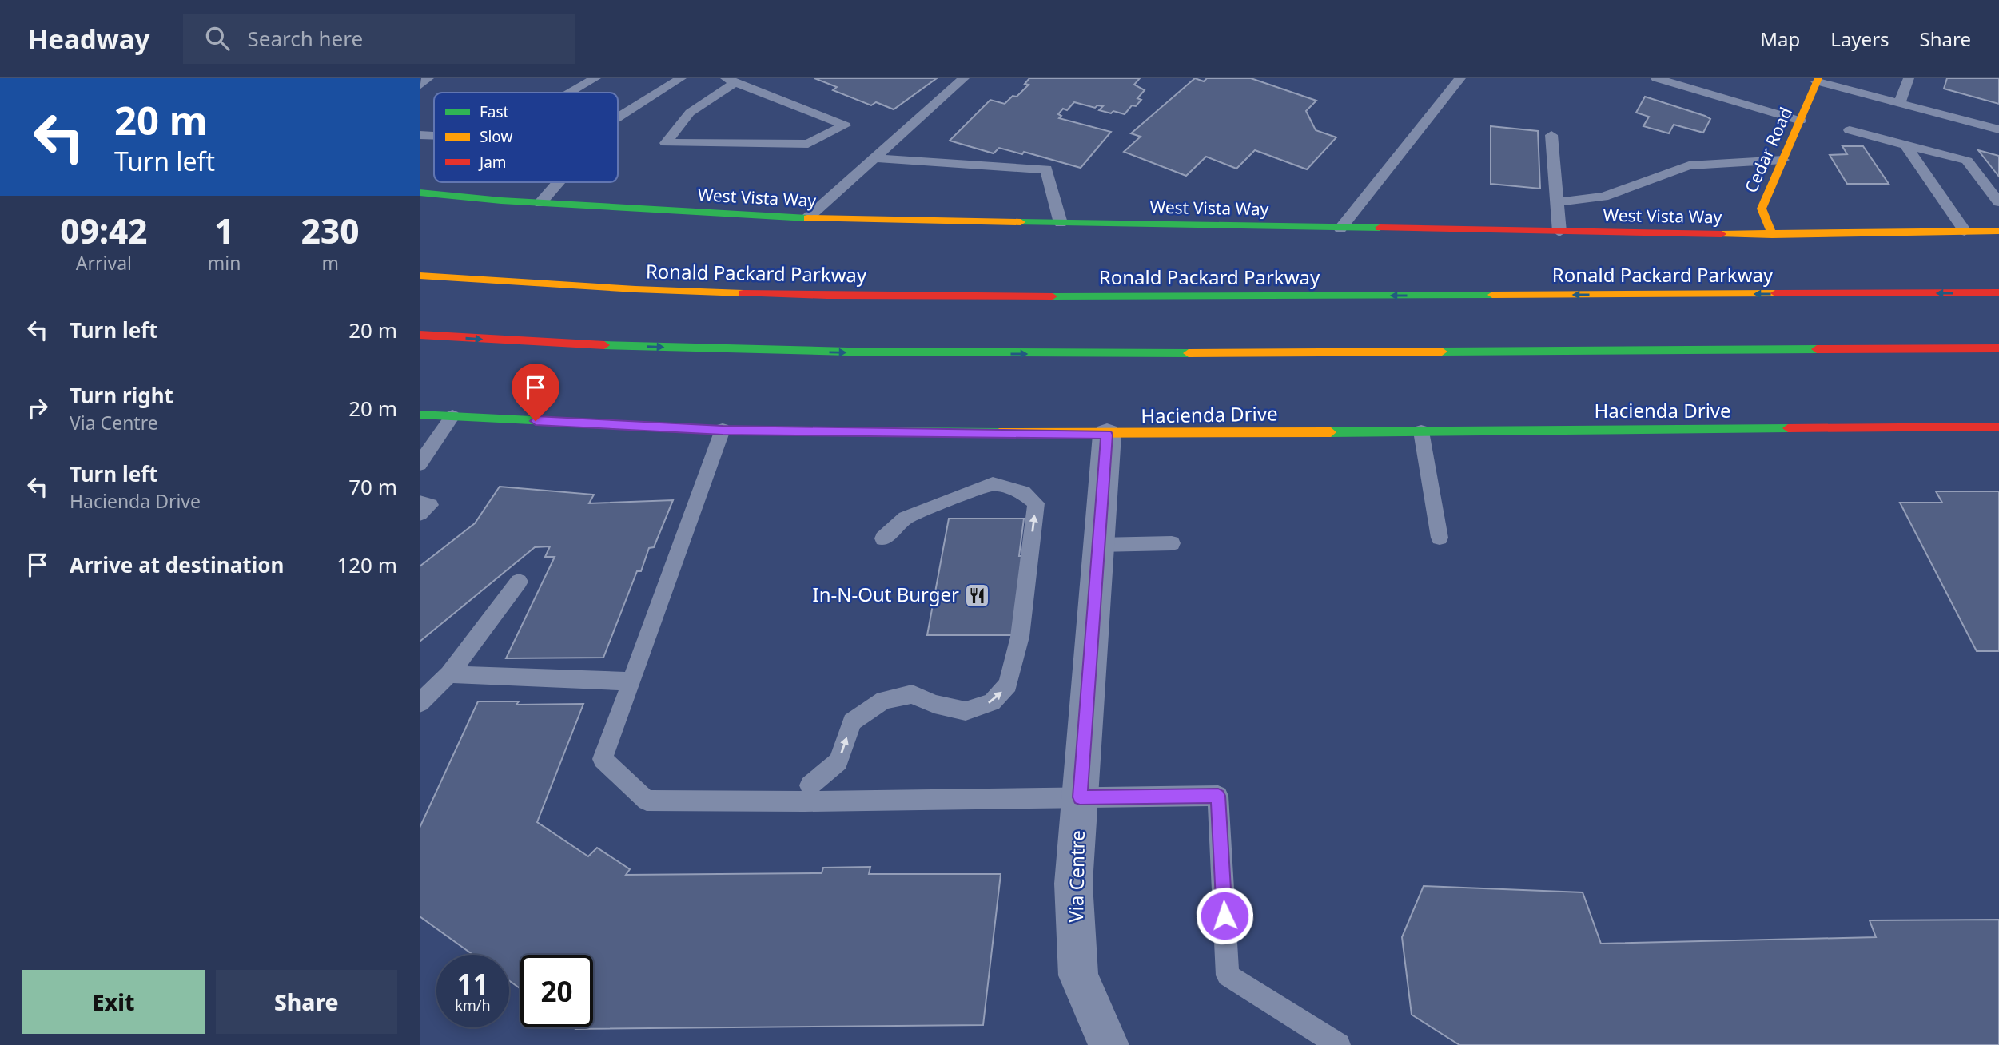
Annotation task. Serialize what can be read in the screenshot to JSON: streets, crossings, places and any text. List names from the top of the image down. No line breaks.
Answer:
{"streets":{"main road":["Cedar Road","West Vista Way","Ronald Packard Parkway","Hacienda Drive"],"street":["Via Centre"]},"crossings":[["Cedar Road","West Vista Way"],["Hacienda Drive","Via Centre"]],"places":{"restaurant":["In-N-Out Burger"]},"legend":["Fast","Slow","Jam"],"page":{"header":"Headway","search":"Search here","nav":["Map","Layers","Share"],"turn":["20 m","Turn left"],"eta":["09:42","Arrival","1","min","230","m"],"list":[{"name":"Turn left","value":"20 m"},{"name":"Turn right","note":"Via Centre","value":"20 m"},{"name":"Turn left","note":"Hacienda Drive","value":"70 m"},{"name":"Arrive at destination","value":"120 m"}],"speed":"11 km/h","limit":"20","buttons":["Exit","Share"]}}
